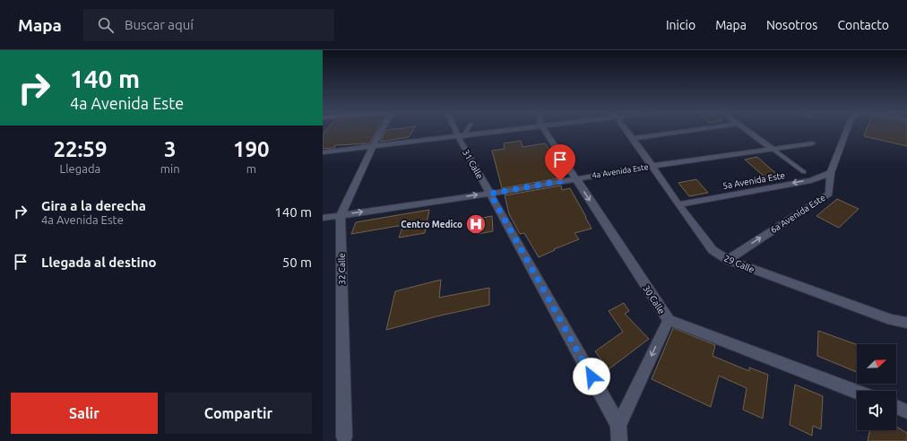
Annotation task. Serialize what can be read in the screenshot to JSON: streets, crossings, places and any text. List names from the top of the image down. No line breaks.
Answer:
{"streets":{"street":["31 Calle","4a Avenida Este","5a Avenida Este","6a Avenida Este","29 Calle","32 Calle","30 Calle"]},"crossings":[["31 Calle","4a Avenida Este"],["4a Avenida Este","29 Calle"],["4a Avenida Este","32 Calle"],["4a Avenida Este","30 Calle"],["5a Avenida Este","6a Avenida Este"],["5a Avenida Este","29 Calle"],["6a Avenida Este","29 Calle"]],"one_way":["5a Avenida Este","6a Avenida Este","30 Calle"],"places":{"hospital":["Centro Medico"]},"north":"top right","page":{"header":"Mapa","search":"Buscar aquí","nav":["Inicio","Mapa","Nosotros","Contacto"],"turn":["140 m","4a Avenida Este"],"eta":["22:59","Llegada","3","min","190","m"],"list":[{"name":"Gira a la derecha","note":"4a Avenida Este","value":"140 m"},{"name":"Llegada al destino","value":"50 m"}],"buttons":["Salir","Compartir"]}}
